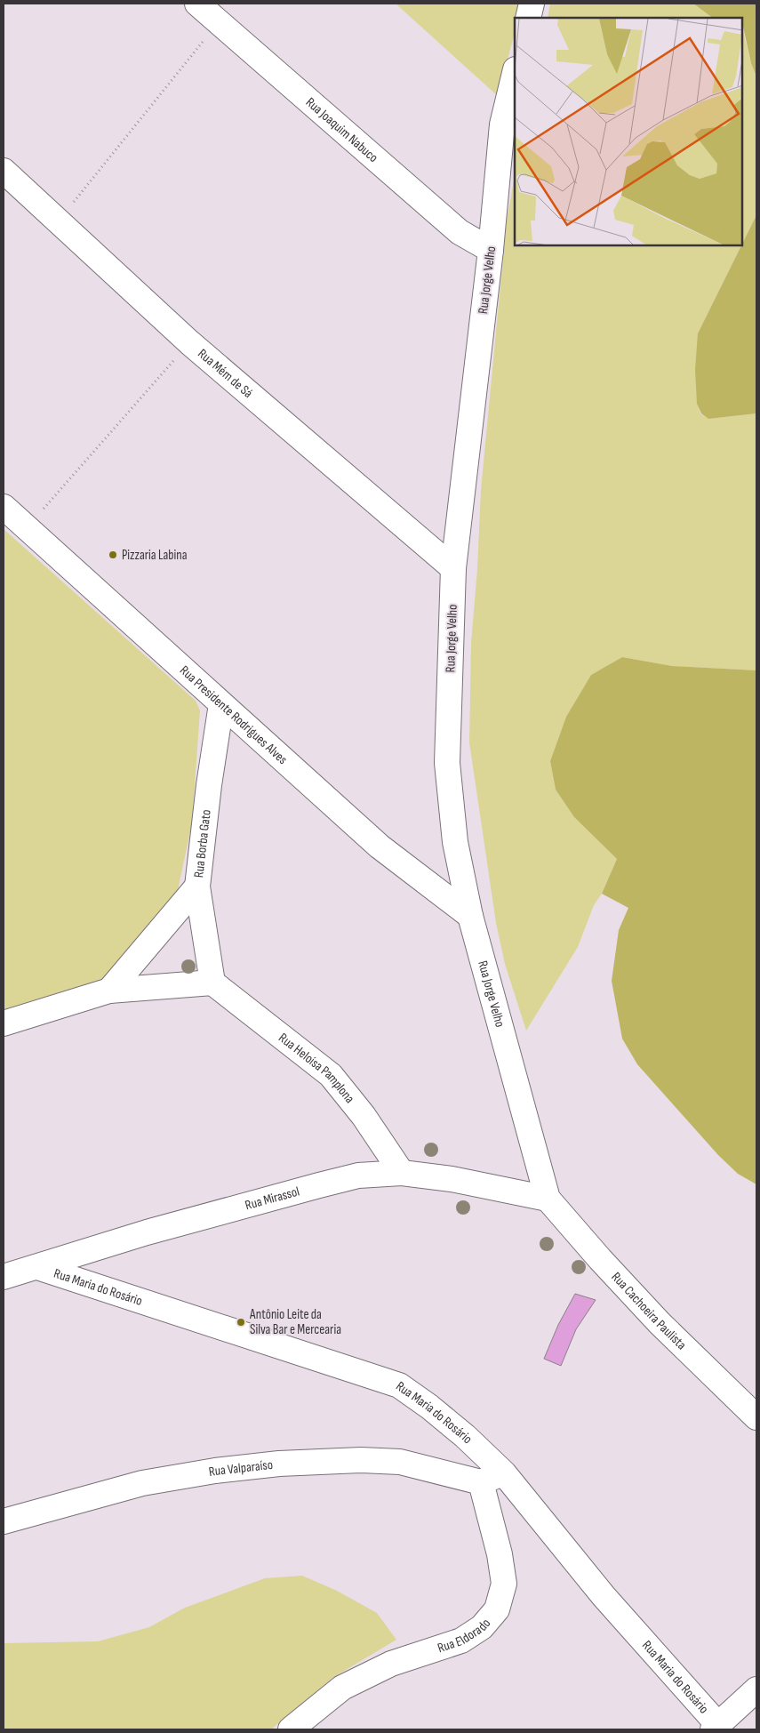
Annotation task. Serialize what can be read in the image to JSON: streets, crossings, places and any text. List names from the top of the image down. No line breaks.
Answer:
{"streets":{"street":["Rua Joaquim Nabuco","Rua Jorge Velho","Rua Mém de Sá","Rua Presidente Rodrigues Alves","Rua Borba Gato","Rua Heloísa Pamplona","Rua Mirassol","Rua Maria do Rosário","Rua Cachoeira Paulista","Rua Valparaíso","Rua Eldorado"]},"crossings":[["Rua Joaquim Nabuco","Rua Jorge Velho"],["Rua Jorge Velho","Rua Mém de Sá"],["Rua Jorge Velho","Rua Presidente Rodrigues Alves"],["Rua Jorge Velho","Rua Mirassol"],["Rua Jorge Velho","Rua Cachoeira Paulista"],["Rua Presidente Rodrigues Alves","Rua Borba Gato"],["Rua Borba Gato","Rua Heloísa Pamplona"],["Rua Heloísa Pamplona","Rua Mirassol"],["Rua Mirassol","Rua Maria do Rosário"],["Rua Mirassol","Rua Cachoeira Paulista"],["Rua Valparaíso","Rua Eldorado"]],"places":["Pizzaria Labina","Antônio Leite da Silva Bar e Mercearia"]}
